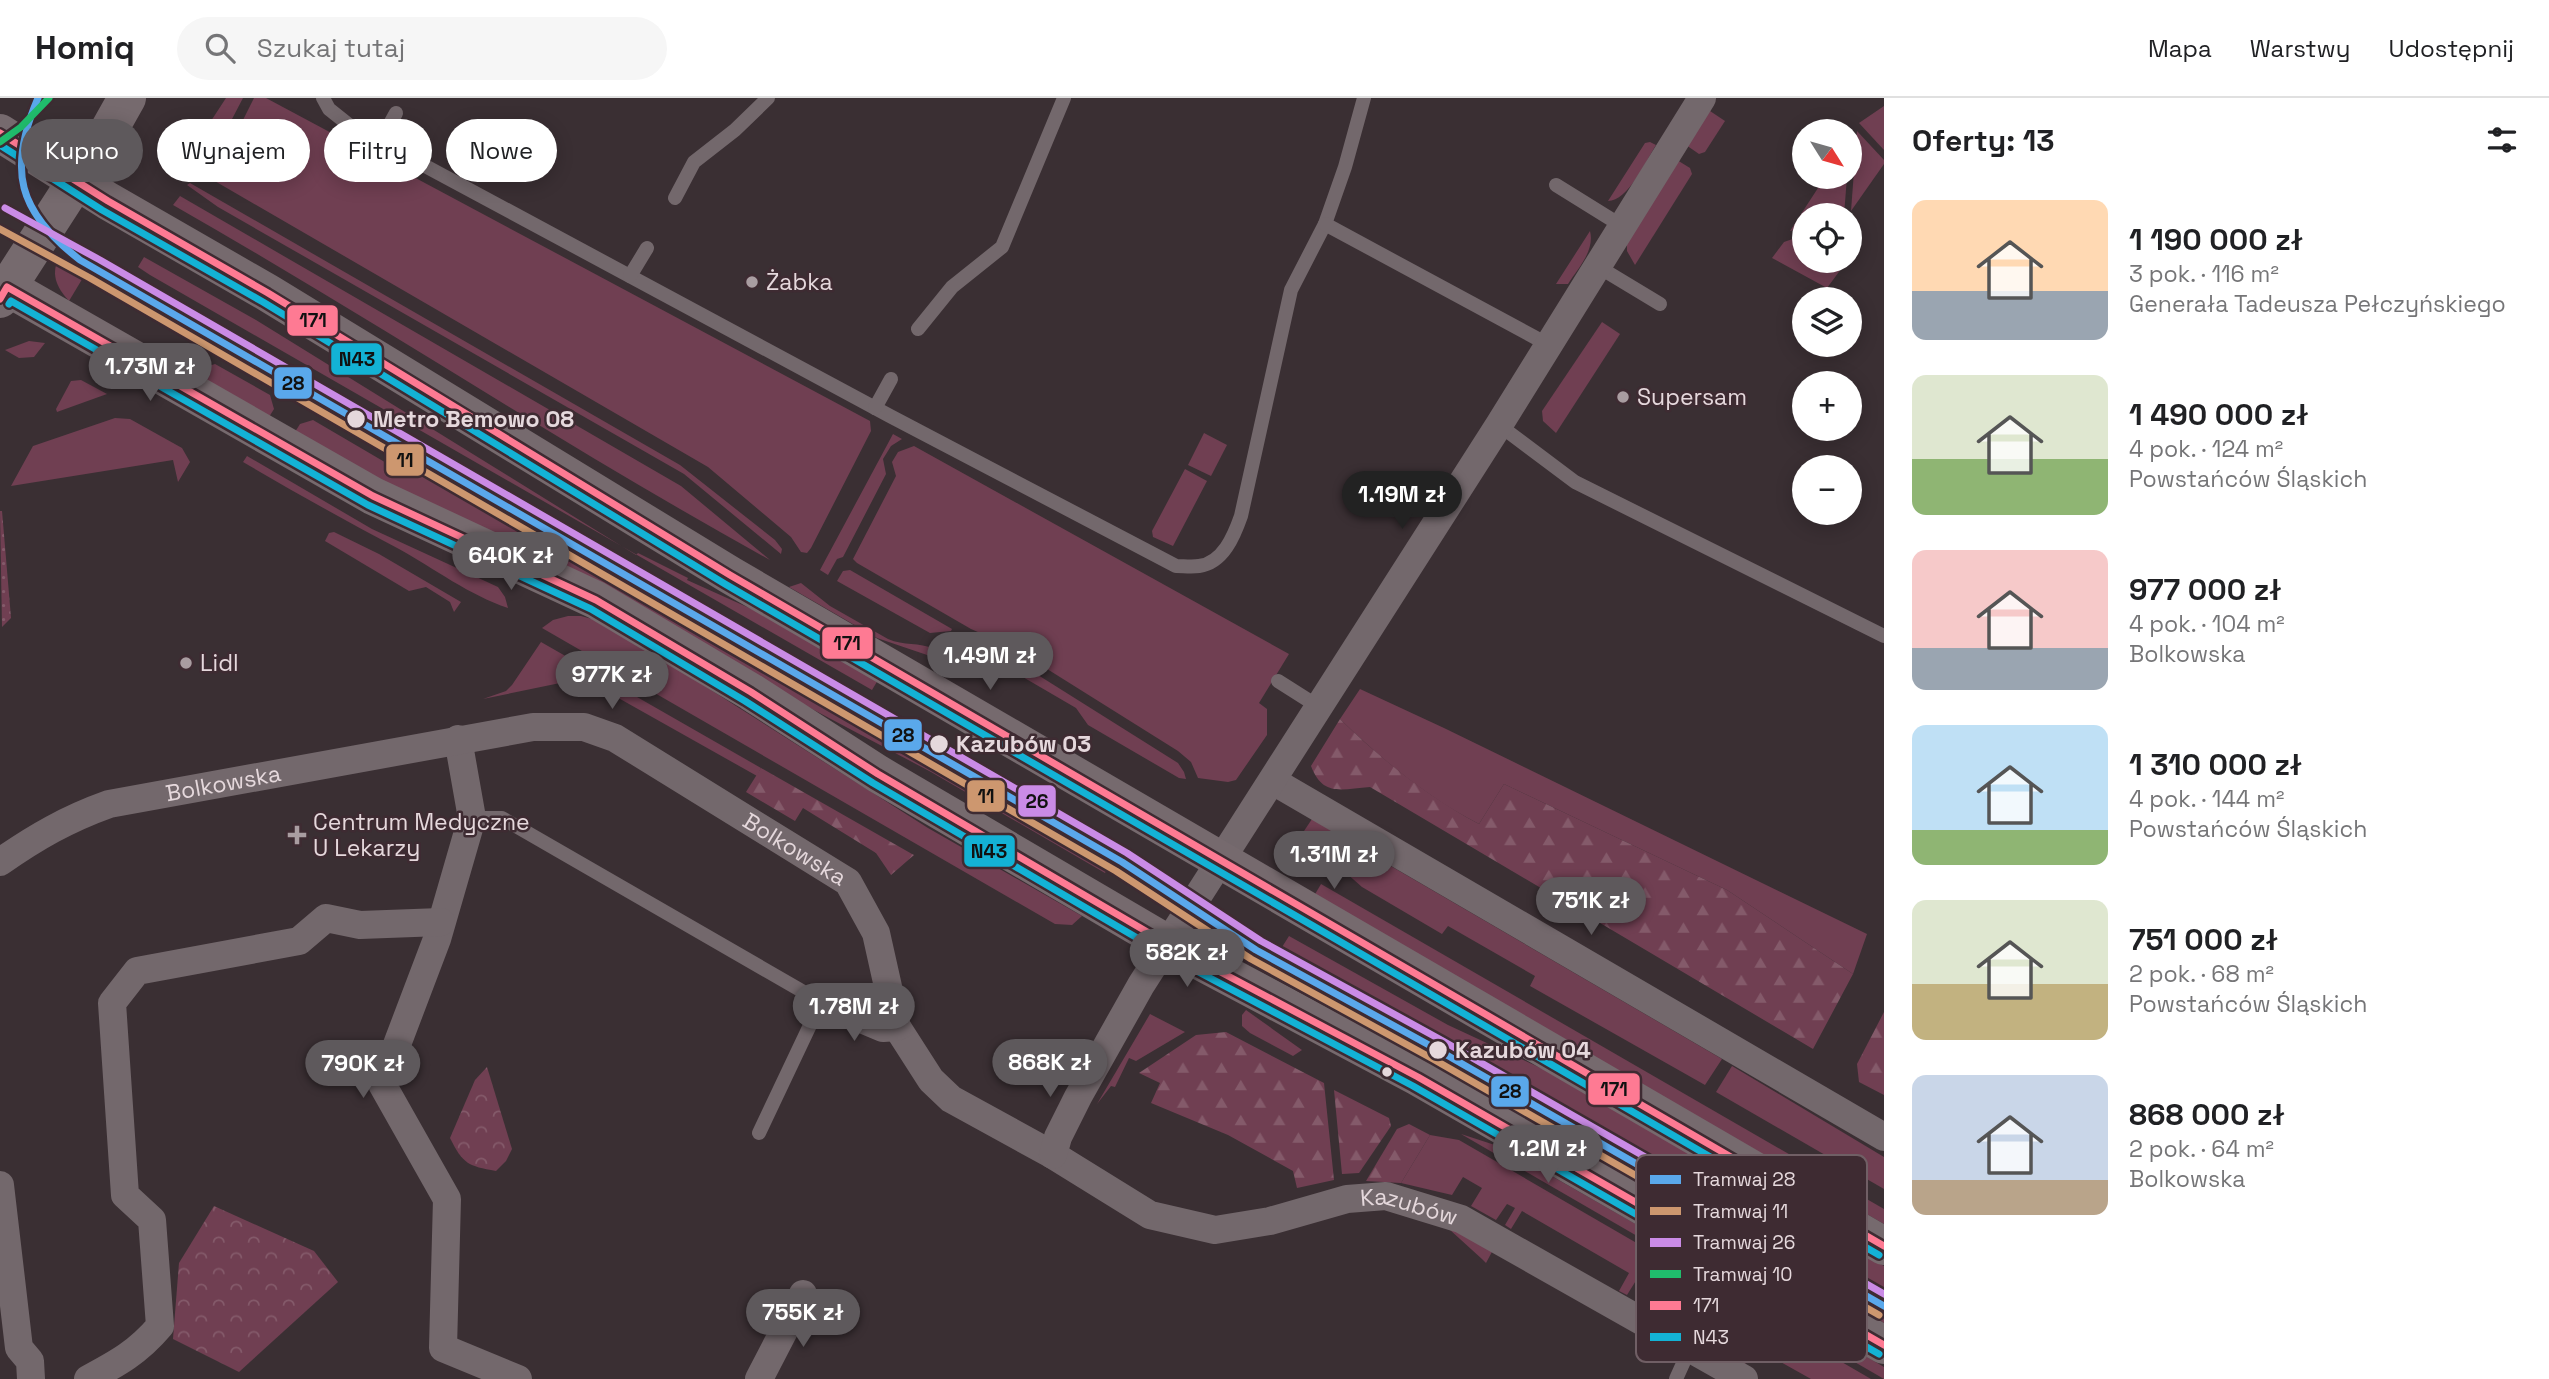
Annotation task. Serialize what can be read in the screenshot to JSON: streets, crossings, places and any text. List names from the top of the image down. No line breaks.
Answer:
{"streets":{"street":["Bolkowska","Kazubów"]},"crossings":[["Bolkowska","Kazubów"]],"places":{"other":["Żabka","Supersam","Metro Bemowo 08","Lidl","Kazubów 03","Kazubów 04"],"health":["Centrum Medyczne U Lekarzy"]},"lines":["tram line 28","tram line 10","transit line 171","transit line N43","tram line 26","tram line 11"],"legend":["Tramwaj 28","Tramwaj 11","Tramwaj 26","Tramwaj 10","171","N43"],"north":"bottom right","page":{"header":"Homiq","search":"Szukaj tutaj","nav":["Mapa","Warstwy","Udostępnij"],"heading":"Oferty: 13","map_buttons":["+","−"],"chip":["Kupno","Wynajem","Filtry","Nowe"],"list":[{"name":"1 190 000 zł","note":"3 pok. · 116 m² · Generała Tadeusza Pełczyńskiego"},{"name":"1 490 000 zł","note":"4 pok. · 124 m² · Powstańców Śląskich"},{"name":"977 000 zł","note":"4 pok. · 104 m² · Bolkowska"},{"name":"1 310 000 zł","note":"4 pok. · 144 m² · Powstańców Śląskich"},{"name":"751 000 zł","note":"2 pok. · 68 m² · Powstańców Śląskich"},{"name":"868 000 zł","note":"2 pok. · 64 m² · Bolkowska"}],"price":["1.73M zł","1.19M zł","640K zł","1.49M zł","977K zł","1.31M zł","751K zł","582K zł","1.78M zł","868K zł","790K zł","1.2M zł","755K zł"]}}
